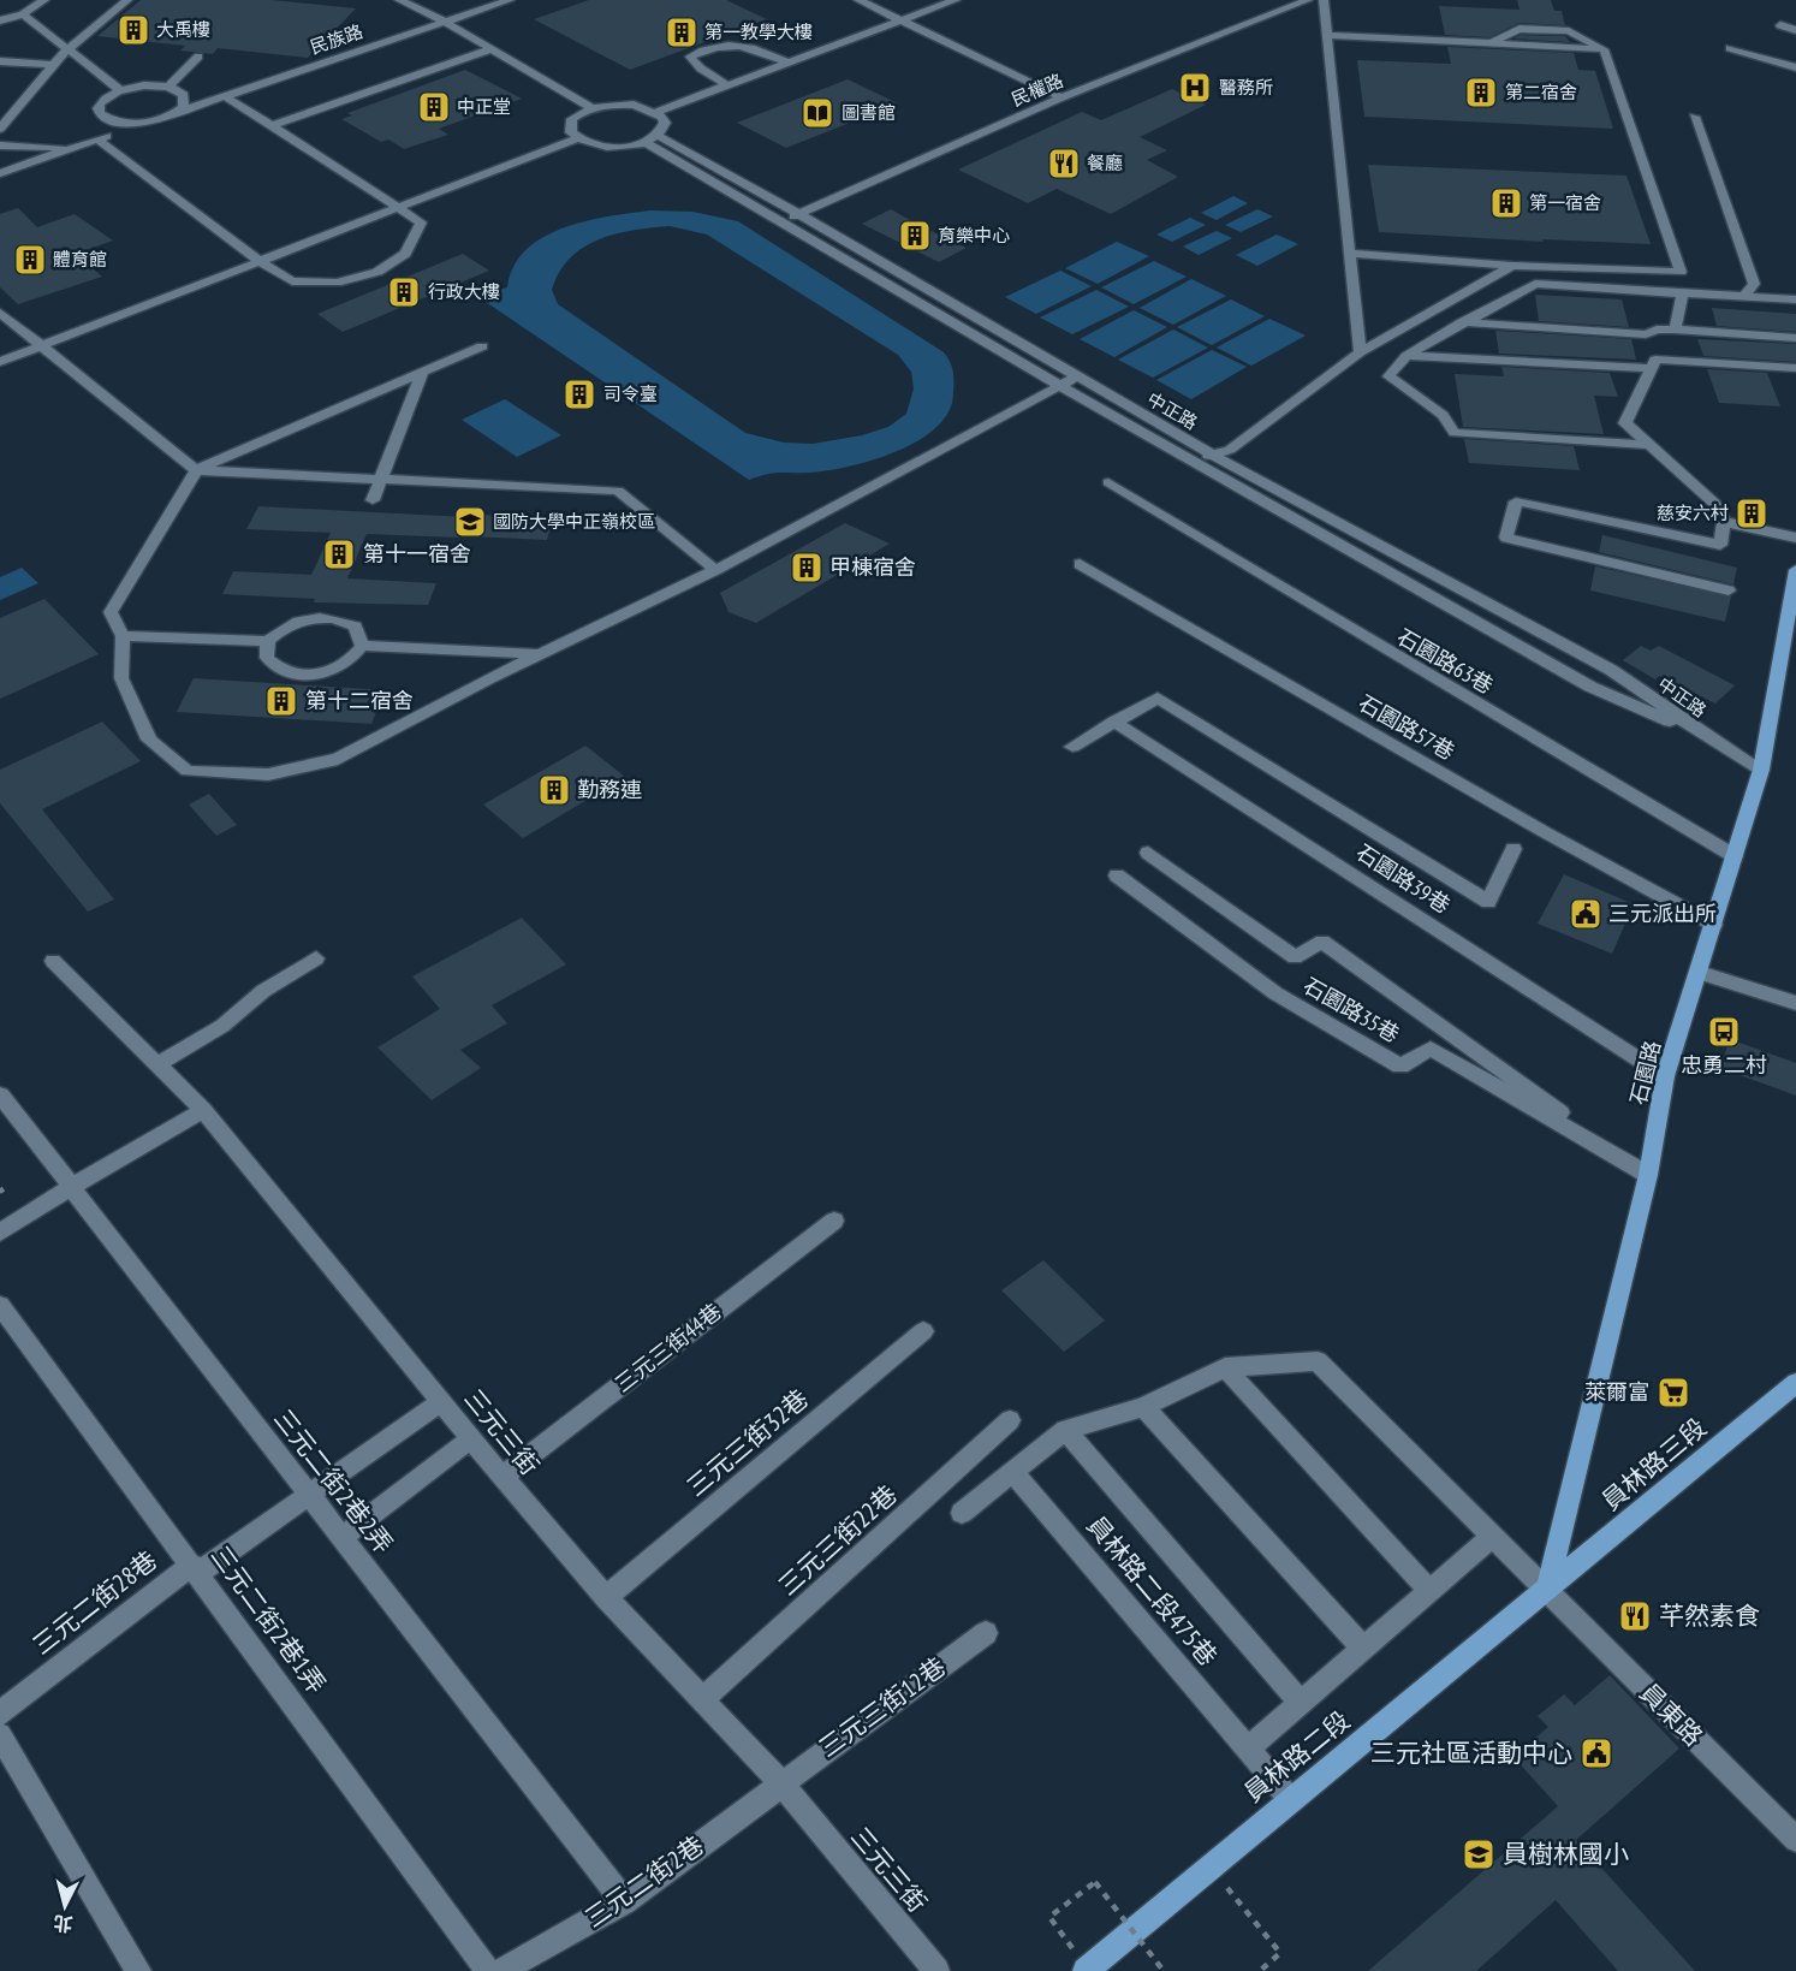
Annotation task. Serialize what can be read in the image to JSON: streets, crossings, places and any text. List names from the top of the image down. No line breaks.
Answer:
{"streets":{"main road":["石園路","員林路三段","員林路二段"],"street":["民族路","民權路","中正路","石園路63巷","石園路57巷","石園路39巷","石園路35巷","三元三街44巷","三元三街","三元三街32巷","三元二街2巷2弄","三元三街22巷","員林路二段475巷","三元二街28巷","三元二街2巷1弄","三元三街12巷","員東路","三元二街2巷"]},"crossings":[["民權路","中正路"],["石園路63巷","石園路"],["石園路57巷","石園路"],["石園路39巷","石園路"],["石園路35巷","石園路"],["石園路","員林路三段"],["石園路","員東路"],["石園路","員林路二段"],["三元三街44巷","三元三街"],["三元三街","三元三街32巷"],["三元三街","三元三街22巷"],["三元三街","三元二街28巷"],["三元三街","三元三街12巷"],["三元三街","三元二街2巷"],["員林路三段","員東路"],["員林路三段","員林路二段"],["三元二街2巷2弄","三元二街28巷"],["三元二街2巷2弄","三元二街2巷"],["員林路二段475巷","員林路二段"],["三元二街28巷","三元二街2巷1弄"],["三元三街12巷","三元二街2巷"],["員東路","員林路二段"]],"places":{"building":["大禹樓","第一教學大樓","第二宿舍","中正堂","第一宿舍","育樂中心","體育館","行政大樓","司令臺","慈安六村","第十一宿舍","甲棟宿舍","第十二宿舍","勤務連"],"hospital":["醫務所"],"library":["圖書館"],"restaurant":["餐廳","芊然素食"],"school or university":["國防大學中正嶺校區","員樹林國小"],"public building":["三元派出所","三元社區活動中心"],"bus stop":["忠勇二村"],"supermarket":["萊爾富"]},"north":"bottom"}
